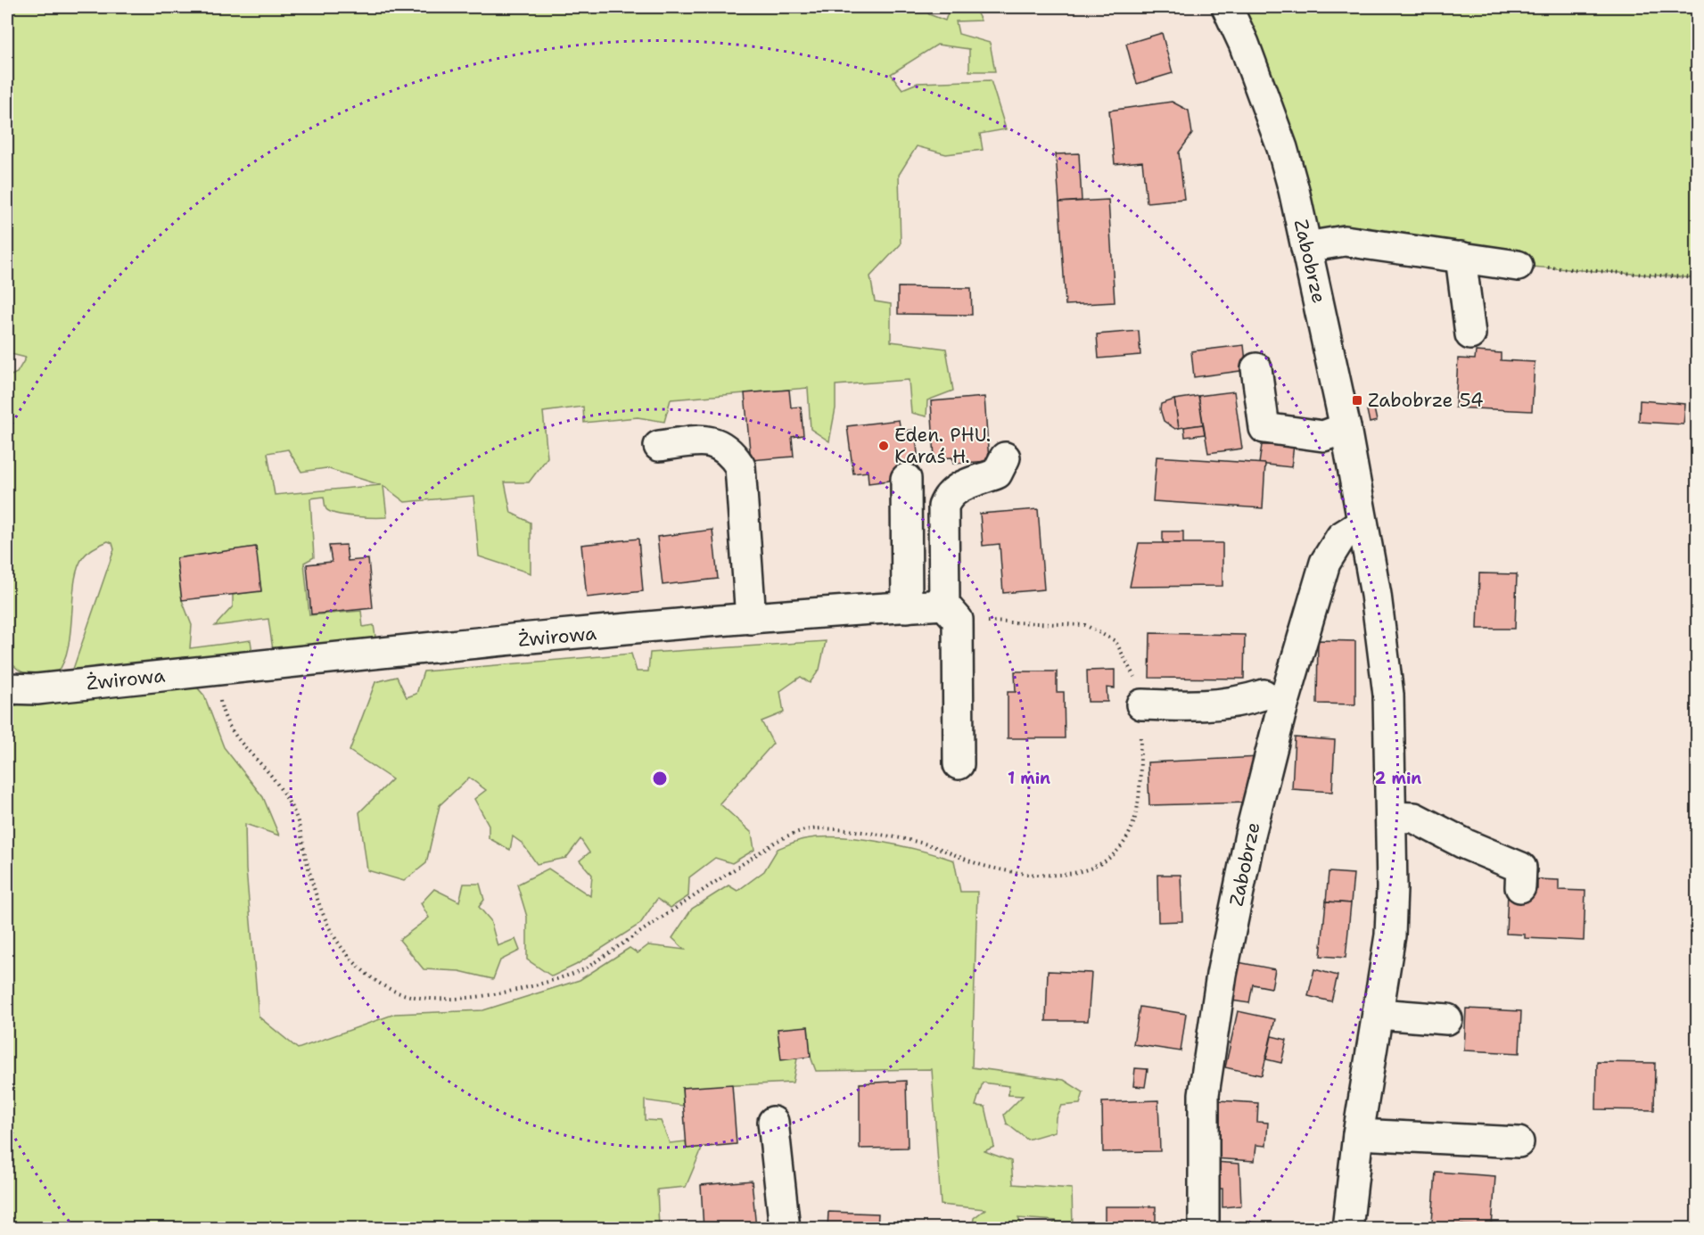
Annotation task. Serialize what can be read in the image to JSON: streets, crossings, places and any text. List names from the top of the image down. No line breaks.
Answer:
{"streets":{"street":["Zabobrze","Żwirowa"]},"places":{"transit":["Zabobrze 54"],"other":["Eden. PHU. Karaś H."]},"rings":["1 min","2 min"]}
